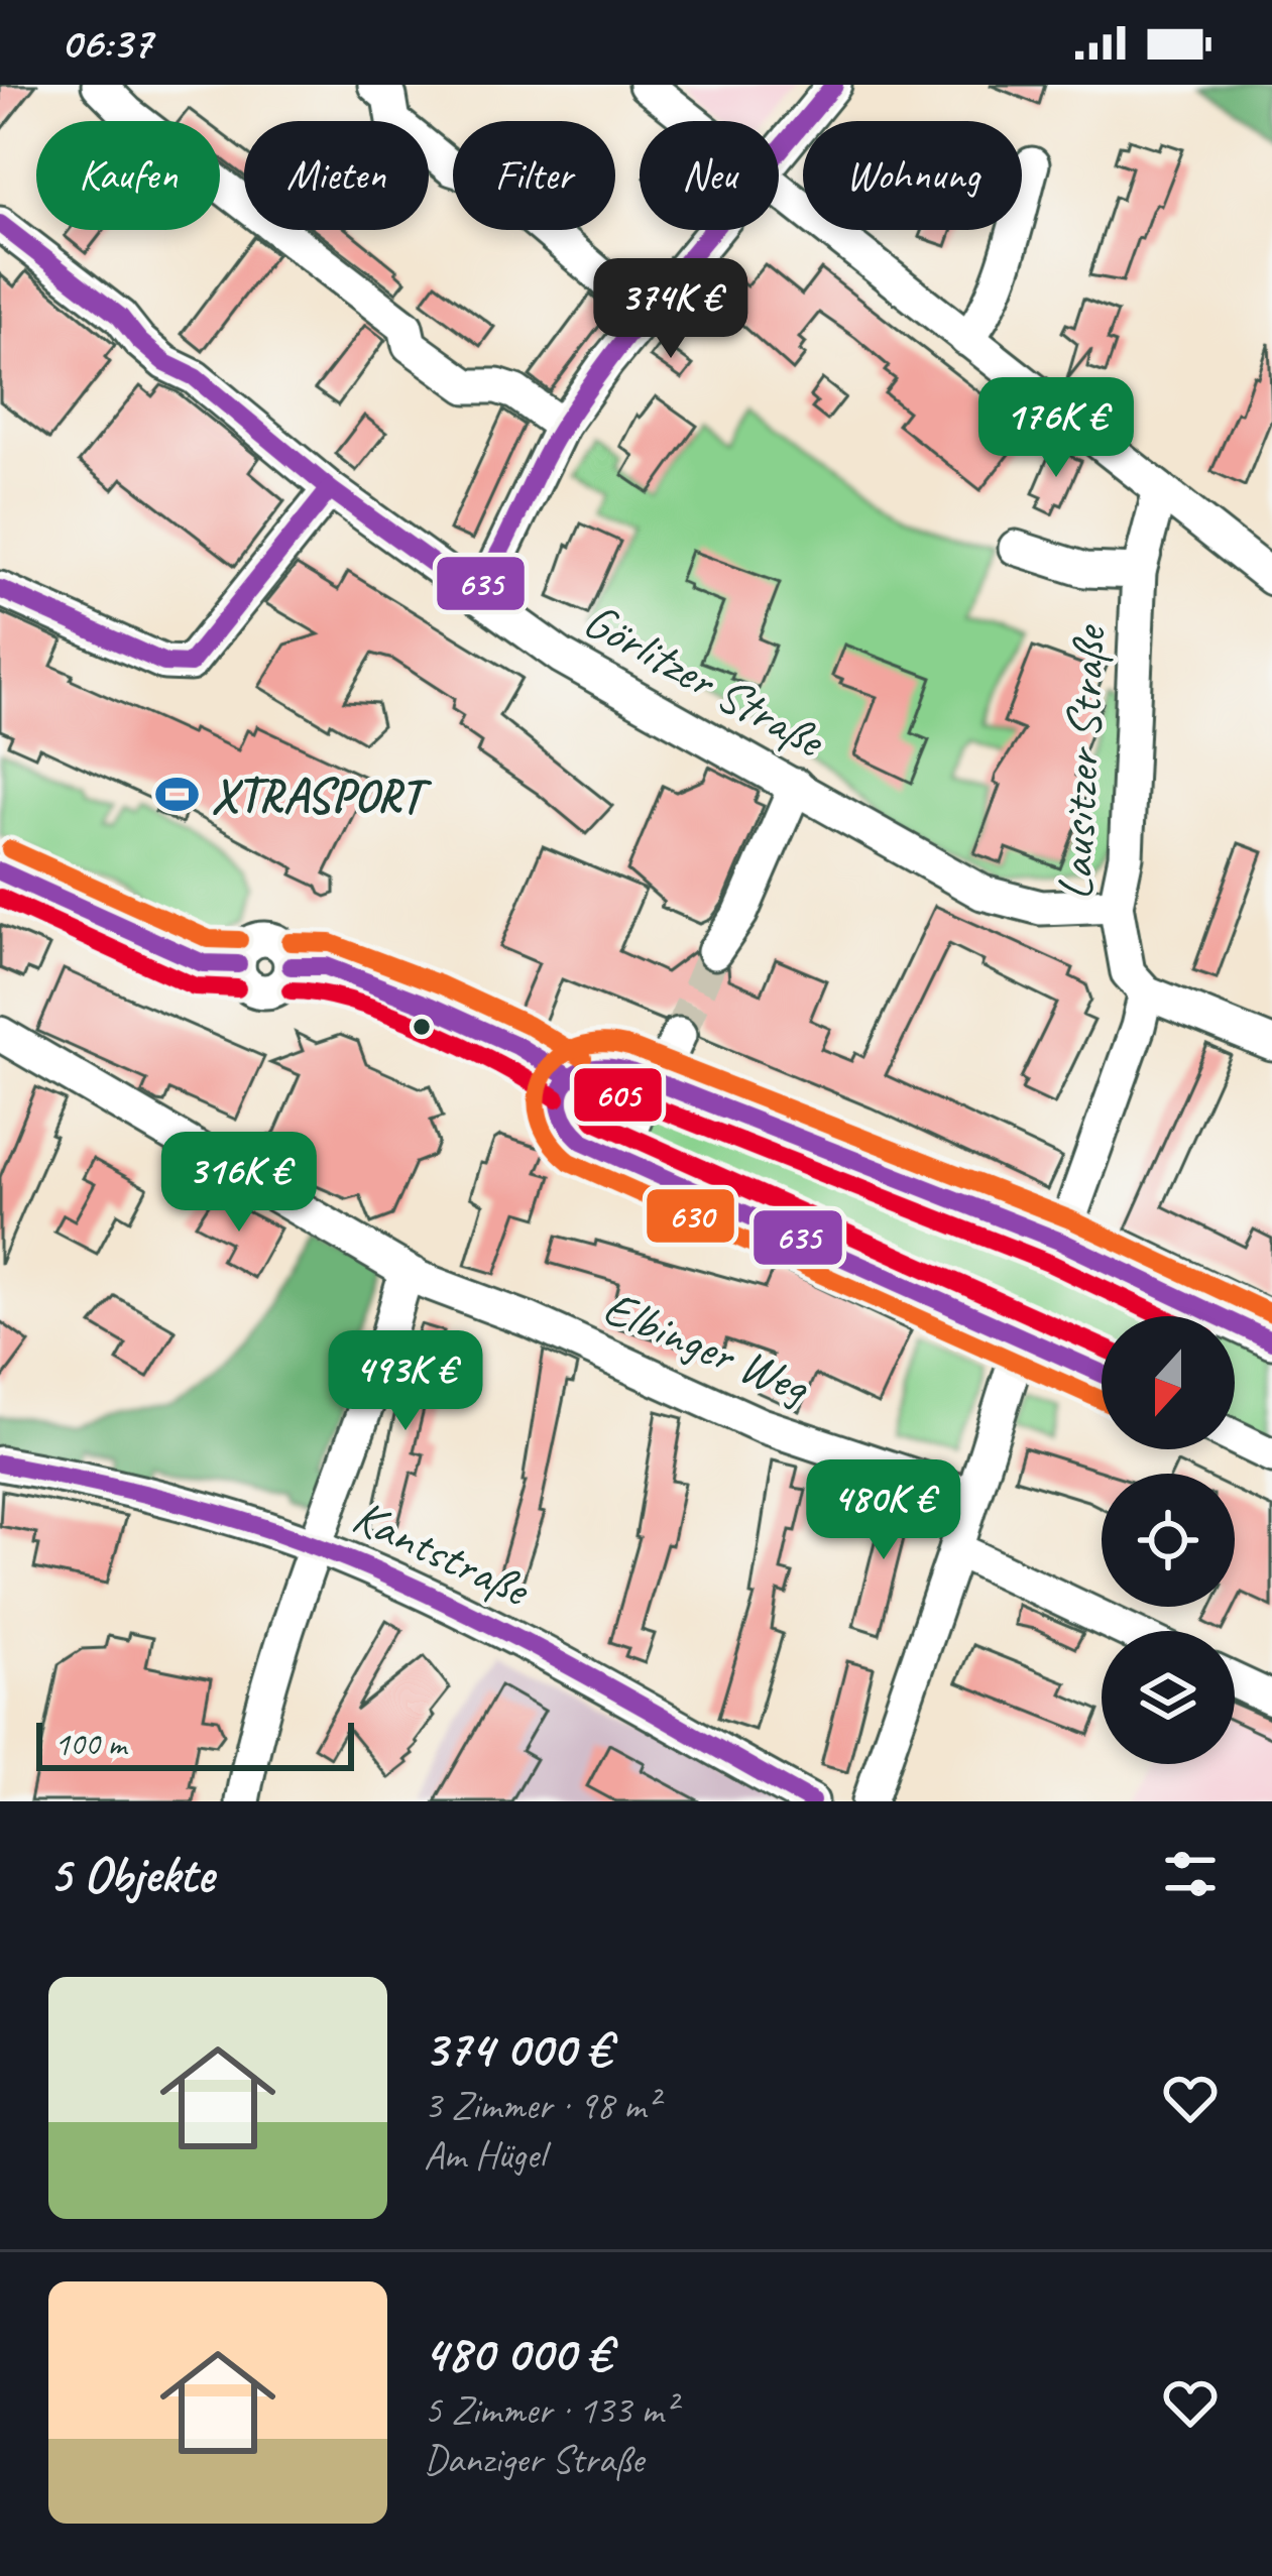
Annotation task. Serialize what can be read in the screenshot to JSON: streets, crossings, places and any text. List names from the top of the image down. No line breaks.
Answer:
{"streets":{"street":["Görlitzer Straße","Lausitzer Straße","Elbinger Weg","Kantstraße"]},"crossings":[["Görlitzer Straße","Lausitzer Straße"]],"places":{"sports":["XTRASPORT"]},"lines":["transit line 635","transit line 630","transit line 605"],"scale_bar":"100 m","north":"bottom","page":{"status":"06:37","chip":["Kaufen","Mieten","Filter","Neu","Wohnung"],"price":["374K €","176K €","316K €","493K €","480K €"],"scale":"100 m","heading":"5 Objekte","list":[{"name":"374 000 €","note":"3 Zimmer · 98 m² · Am Hügel"},{"name":"480 000 €","note":"5 Zimmer · 133 m² · Danziger Straße"}]}}
